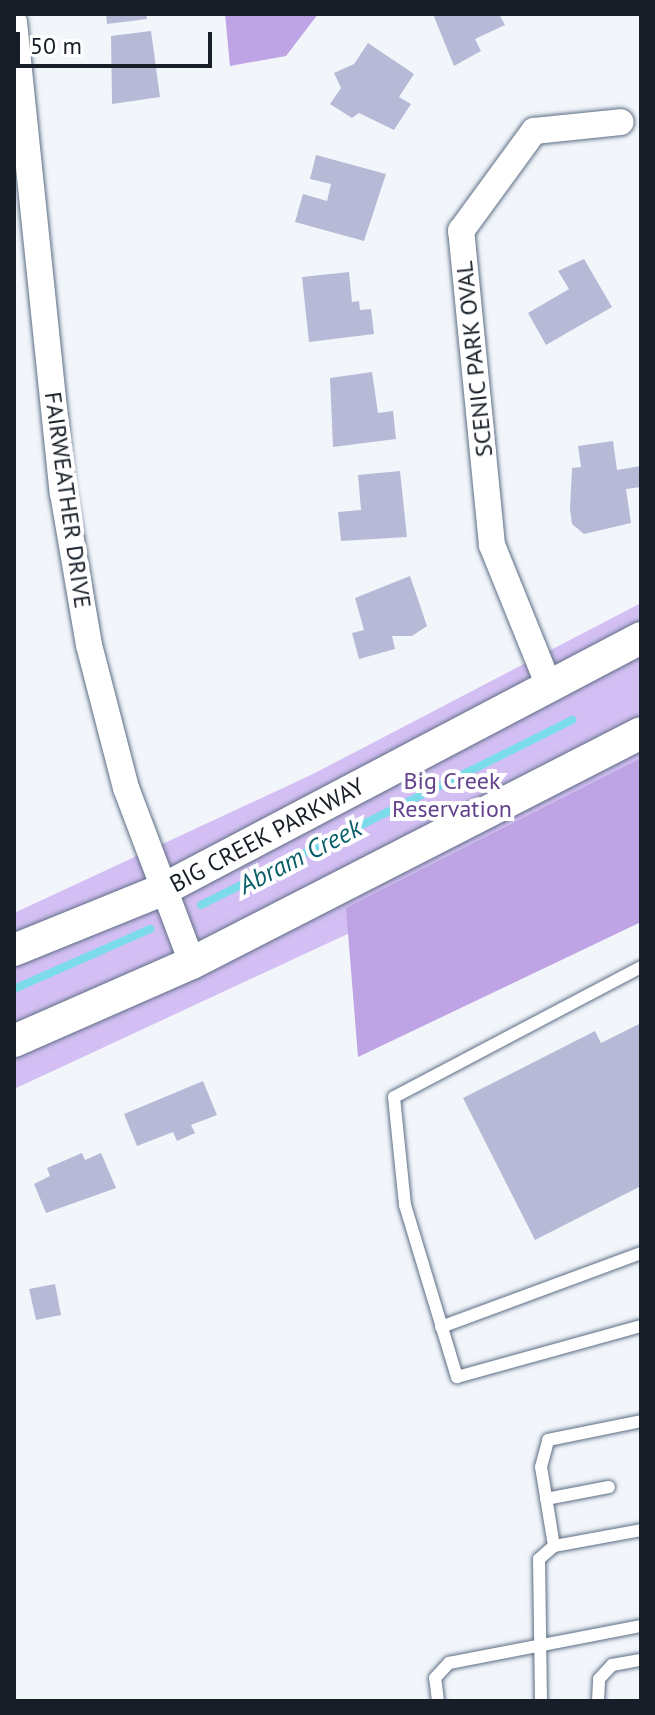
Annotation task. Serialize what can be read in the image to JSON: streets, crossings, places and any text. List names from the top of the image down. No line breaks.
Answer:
{"streets":{"street":["SCENIC PARK OVAL","FAIRWEATHER DRIVE","BIG CREEK PARKWAY"]},"crossings":[["SCENIC PARK OVAL","BIG CREEK PARKWAY"],["FAIRWEATHER DRIVE","BIG CREEK PARKWAY"]],"water":["Abram Creek"],"parks":["Big Creek Reservation"],"scale_bar":"50 m"}
